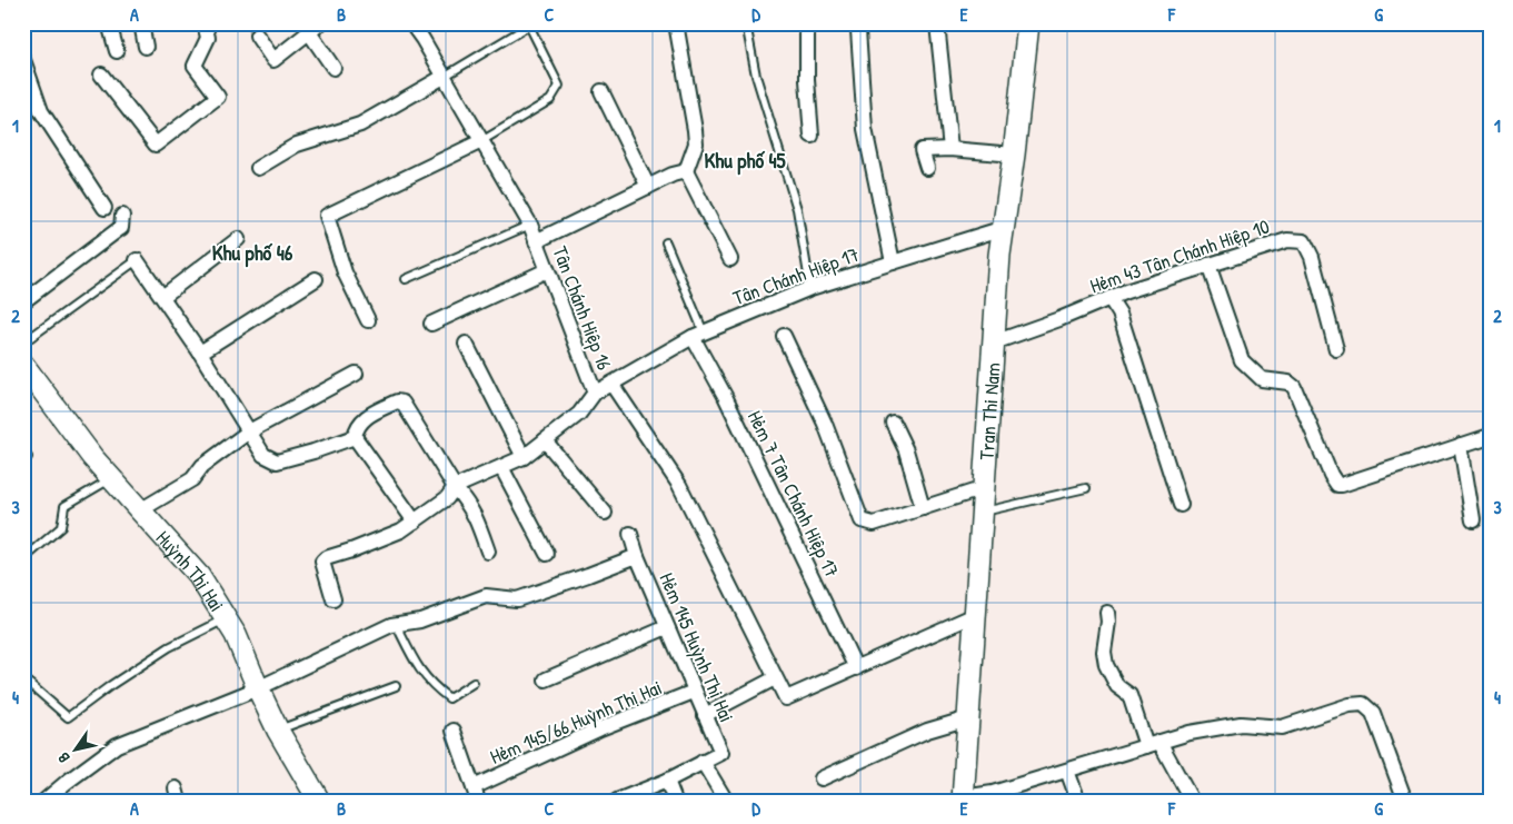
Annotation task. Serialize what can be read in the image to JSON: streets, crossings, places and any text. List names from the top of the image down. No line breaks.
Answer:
{"streets":{"street":["Hẻm 43 Tân Chánh Hiệp 10","Tân Chánh Hiệp 17","Tân Chánh Hiệp 16","Tran Thi Nam","Hẻm 7 Tân Chánh Hiệp 17","Huỳnh Thị Hai","Hẻm 145 Huỳnh Thị Hai","Hẻm 145/66 Huỳnh Thị Hai"]},"crossings":[["Hẻm 43 Tân Chánh Hiệp 10","Tran Thi Nam"],["Tân Chánh Hiệp 17","Tân Chánh Hiệp 16"],["Tân Chánh Hiệp 17","Tran Thi Nam"],["Tân Chánh Hiệp 17","Hẻm 7 Tân Chánh Hiệp 17"],["Tân Chánh Hiệp 16","Hẻm 7 Tân Chánh Hiệp 17"],["Huỳnh Thị Hai","Hẻm 145 Huỳnh Thị Hai"],["Hẻm 145 Huỳnh Thị Hai","Hẻm 145/66 Huỳnh Thị Hai"]],"districts":["Khu phố 45","Khu phố 46"],"north":"bottom left","grid":{"columns":["A","B","C","D","E","F","G"],"rows":["1","2","3","4"]}}
